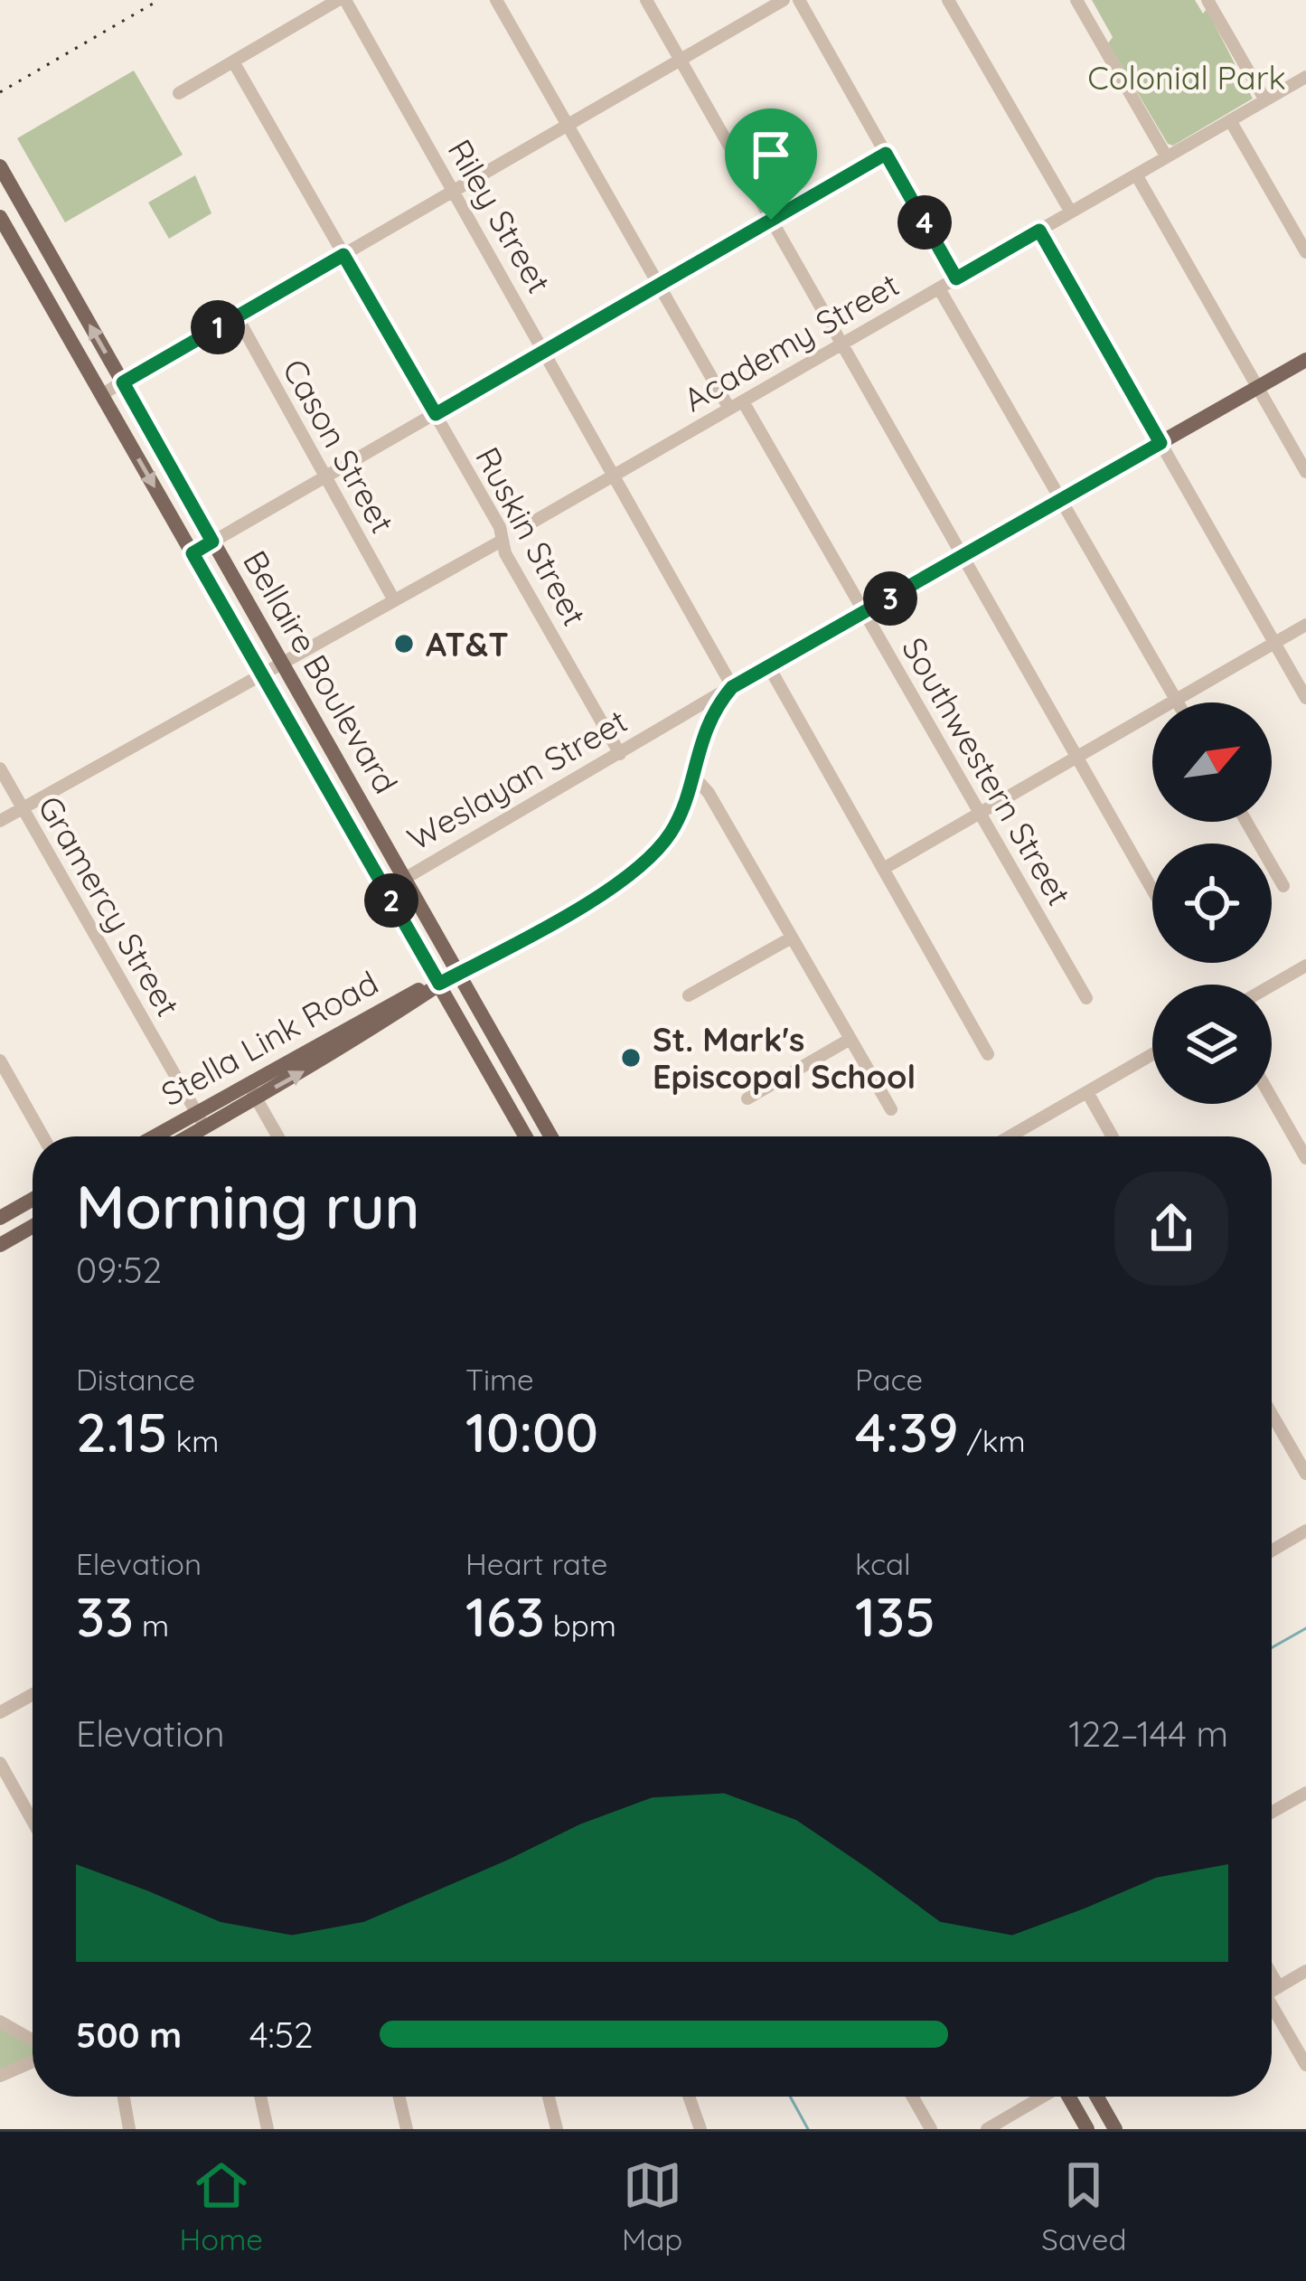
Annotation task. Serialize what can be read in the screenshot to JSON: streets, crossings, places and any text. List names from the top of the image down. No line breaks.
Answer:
{"streets":{"main road":["Bellaire Boulevard","Weslayan Street","Stella Link Road"],"street":["Riley Street","Academy Street","Cason Street","Ruskin Street","Southwestern Street","Gramercy Street"]},"crossings":[["Riley Street","Academy Street"],["Riley Street","Weslayan Street"],["Riley Street","Stella Link Road"],["Academy Street","Southwestern Street"],["Ruskin Street","Weslayan Street"],["Bellaire Boulevard","Weslayan Street"],["Bellaire Boulevard","Stella Link Road"],["Southwestern Street","Weslayan Street"],["Weslayan Street","Stella Link Road"],["Gramercy Street","Stella Link Road"]],"parks":["Colonial Park"],"places":["AT&T","St. Mark's Episcopal School"],"north":"top right","page":{"pins":["4","1","3","2"],"heading":["Morning run","09:52"],"stats":[["Distance","2.15 km"],["Time","10:00"],["Pace","4:39 /km"],["Elevation","33 m"],["Heart rate","163 bpm"],["kcal","135"]],"chart":["Elevation","122–144 m"],"list":[{"name":"500 m","note":"4:52"}],"tabs":["Home","Map","Saved"]}}
